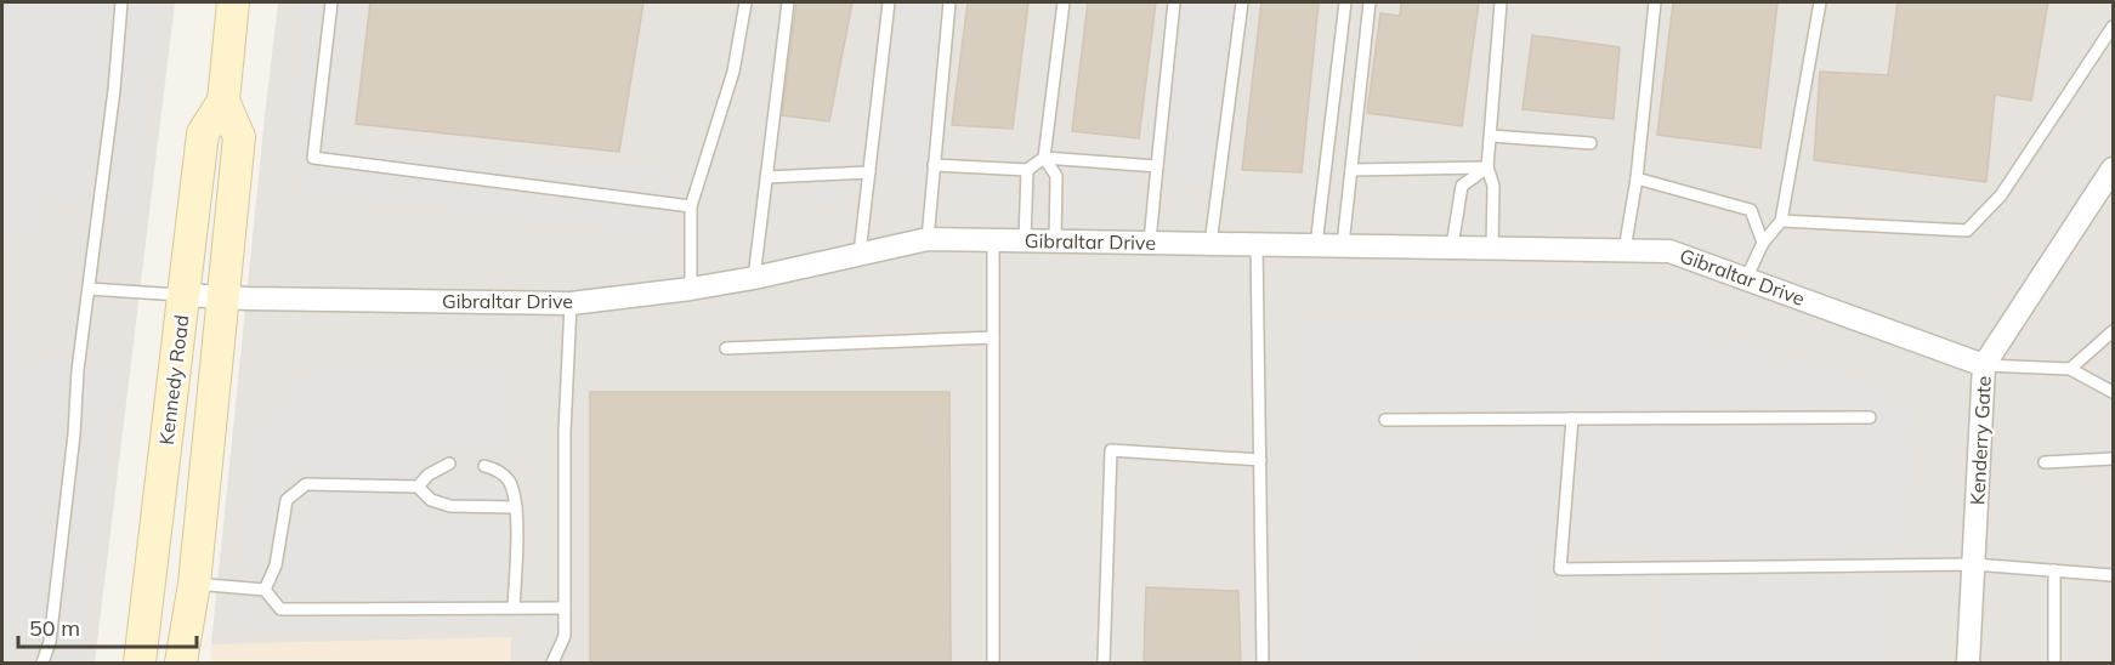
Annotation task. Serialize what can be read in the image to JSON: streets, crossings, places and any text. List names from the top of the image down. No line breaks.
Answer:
{"streets":{"main road":["Kennedy Road"],"street":["Gibraltar Drive","Kenderry Gate"]},"crossings":[["Gibraltar Drive","Kennedy Road"],["Gibraltar Drive","Kenderry Gate"]],"scale_bar":"50 m"}
